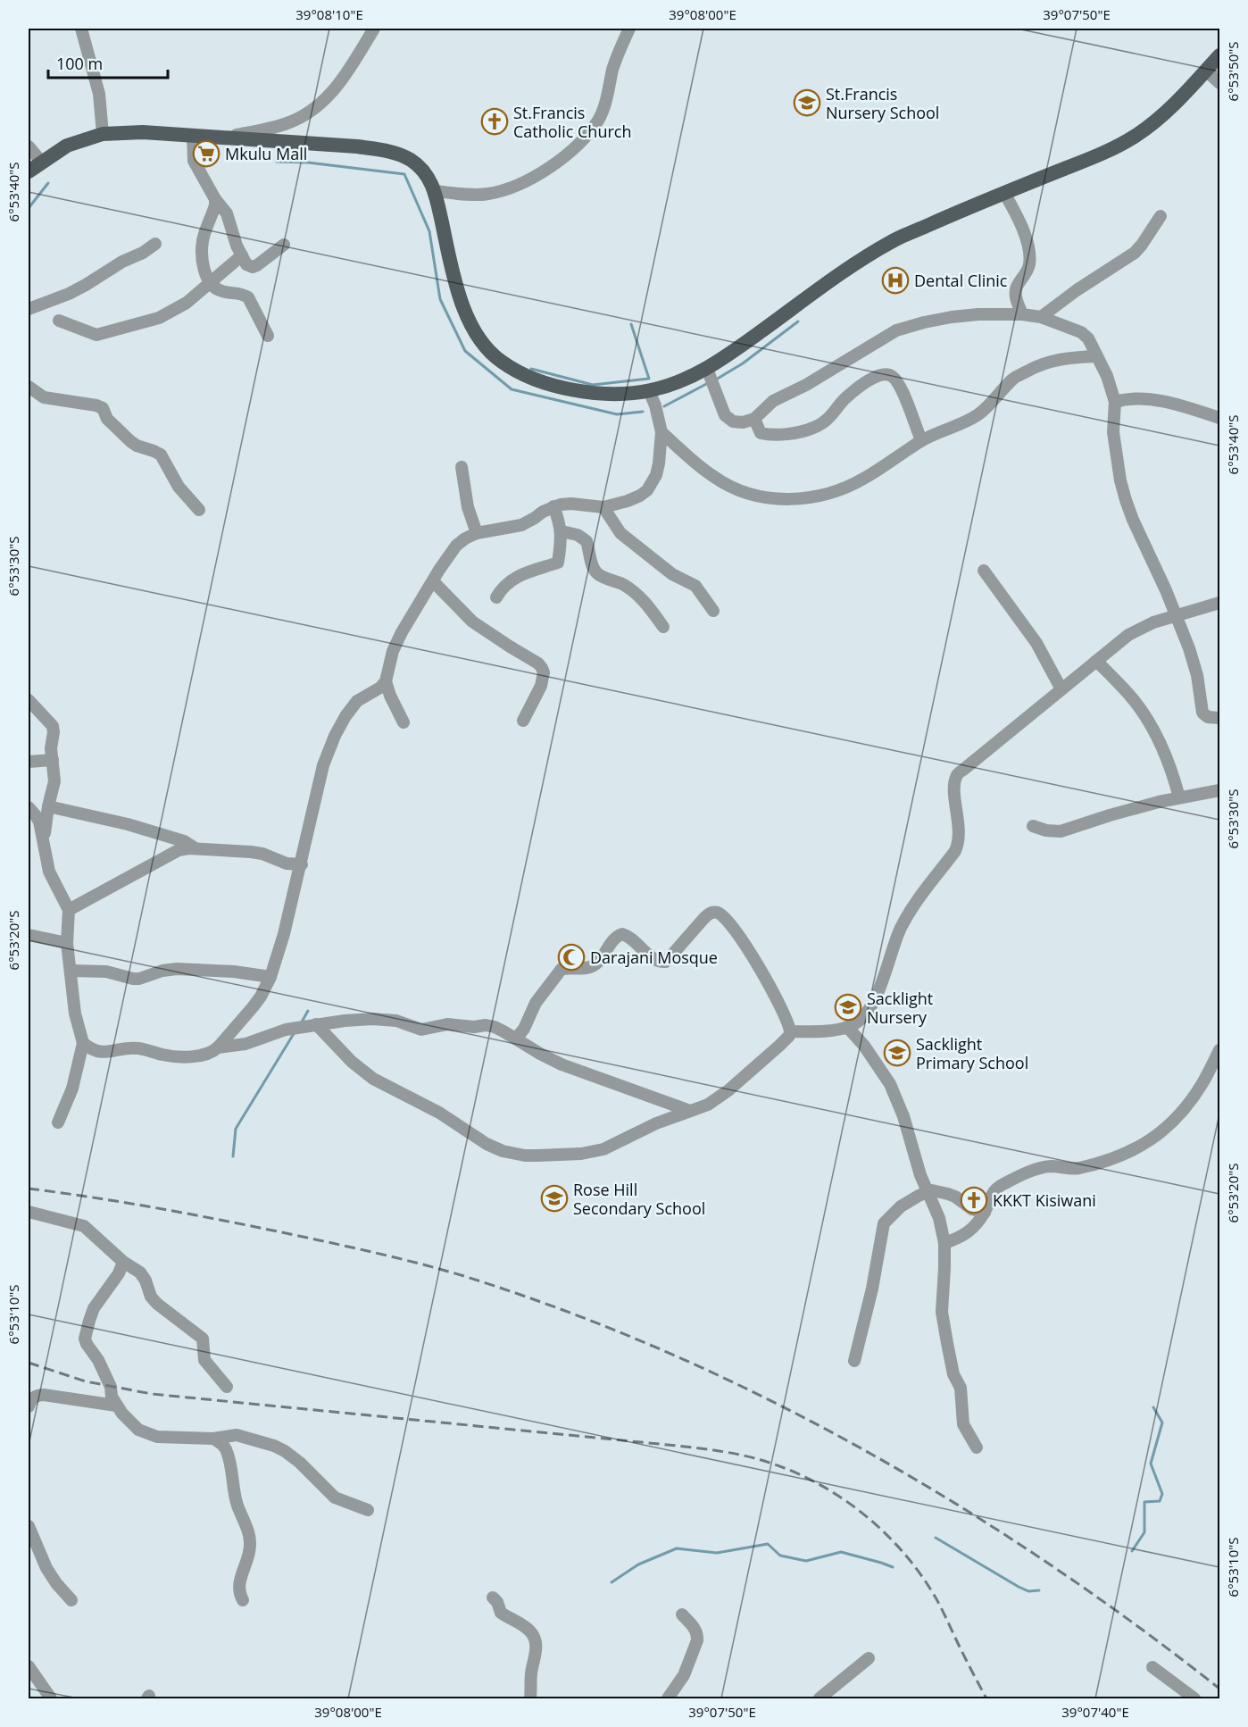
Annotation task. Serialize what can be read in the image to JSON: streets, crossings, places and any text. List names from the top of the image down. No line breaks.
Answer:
{"places":{"school or university":["St.Francis Nursery School","Sacklight Nursery","Sacklight Primary School","Rose Hill Secondary School"],"church":["St.Francis Catholic Church","KKKT Kisiwani"],"supermarket":["Mkulu Mall"],"hospital":["Dental Clinic"],"mosque":["Darajani Mosque"]},"scale_bar":"100 m","coordinates":["39°08'10\"E","39°08'00\"E","39°07'50\"E","6°53'50\"S","6°53'40\"S","6°53'30\"S","6°53'20\"S","6°53'10\"S","39°07'40\"E"]}
